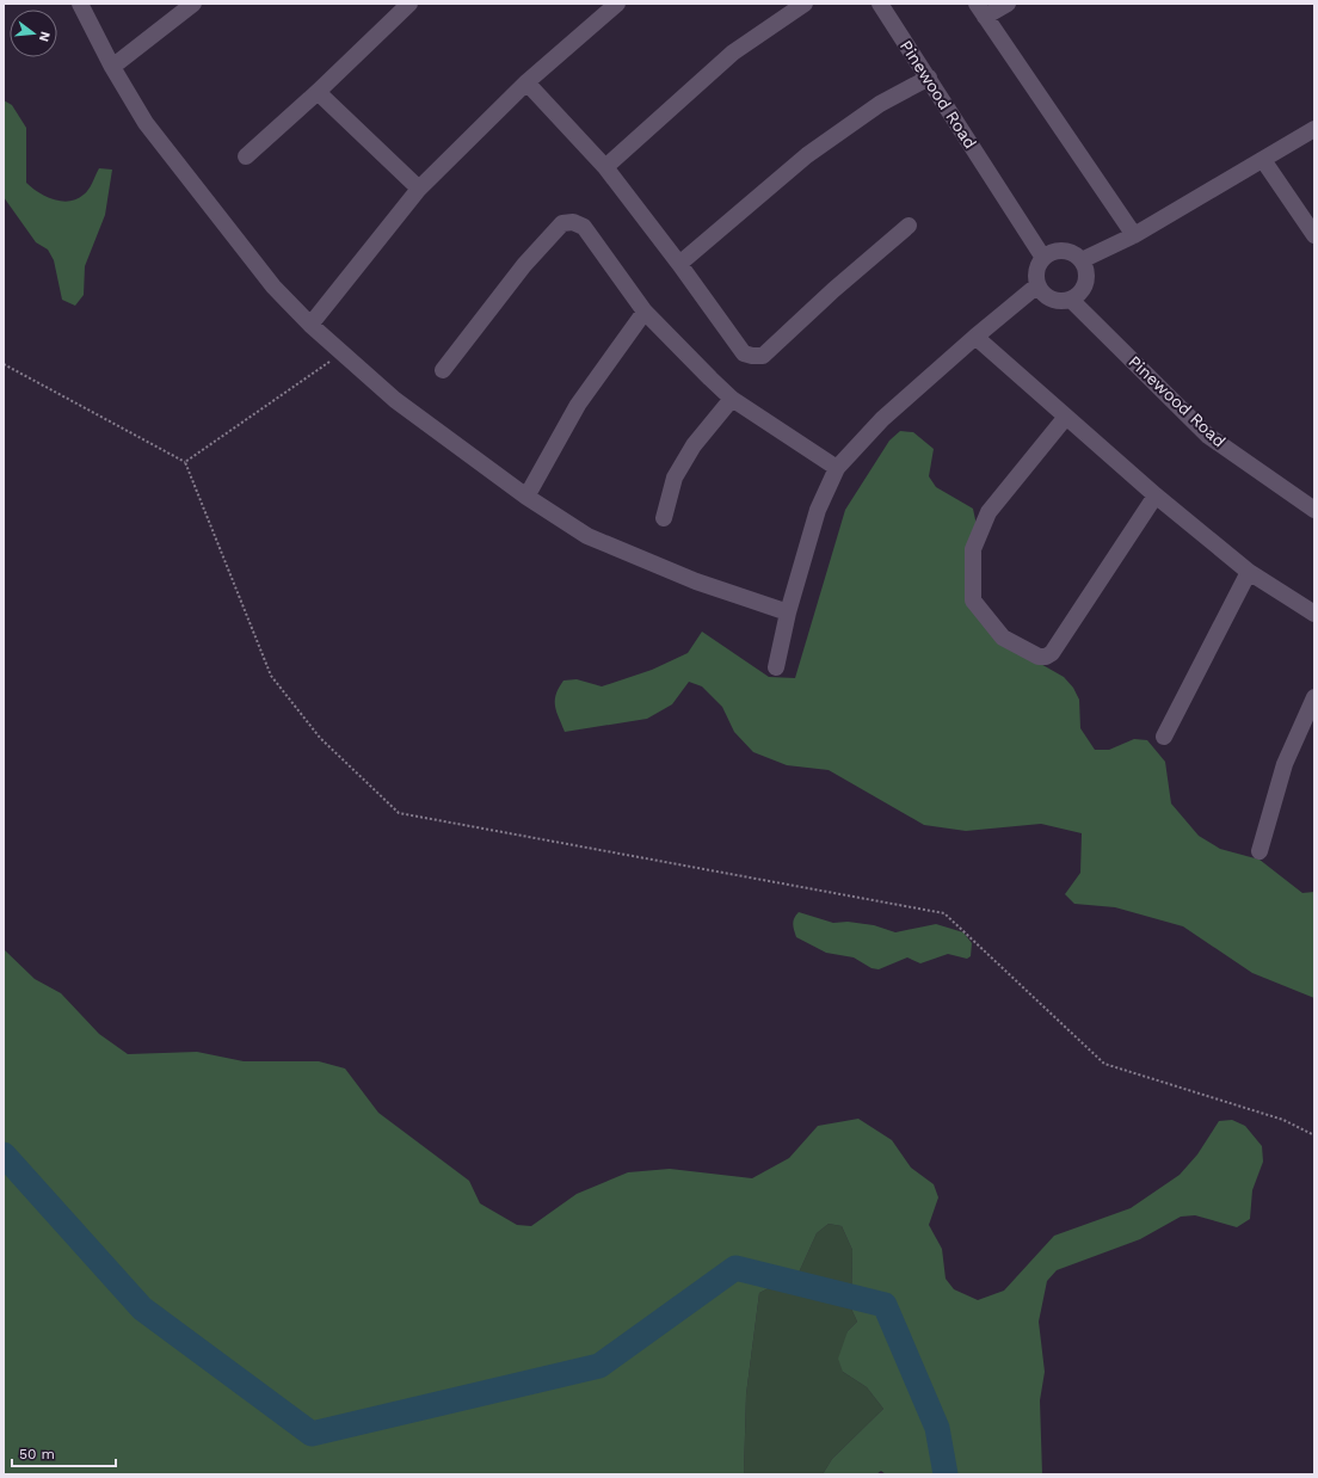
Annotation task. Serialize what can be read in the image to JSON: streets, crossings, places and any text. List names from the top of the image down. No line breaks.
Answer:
{"streets":{"street":["Pinewood Road"]},"scale_bar":"50 m","north":"right"}
